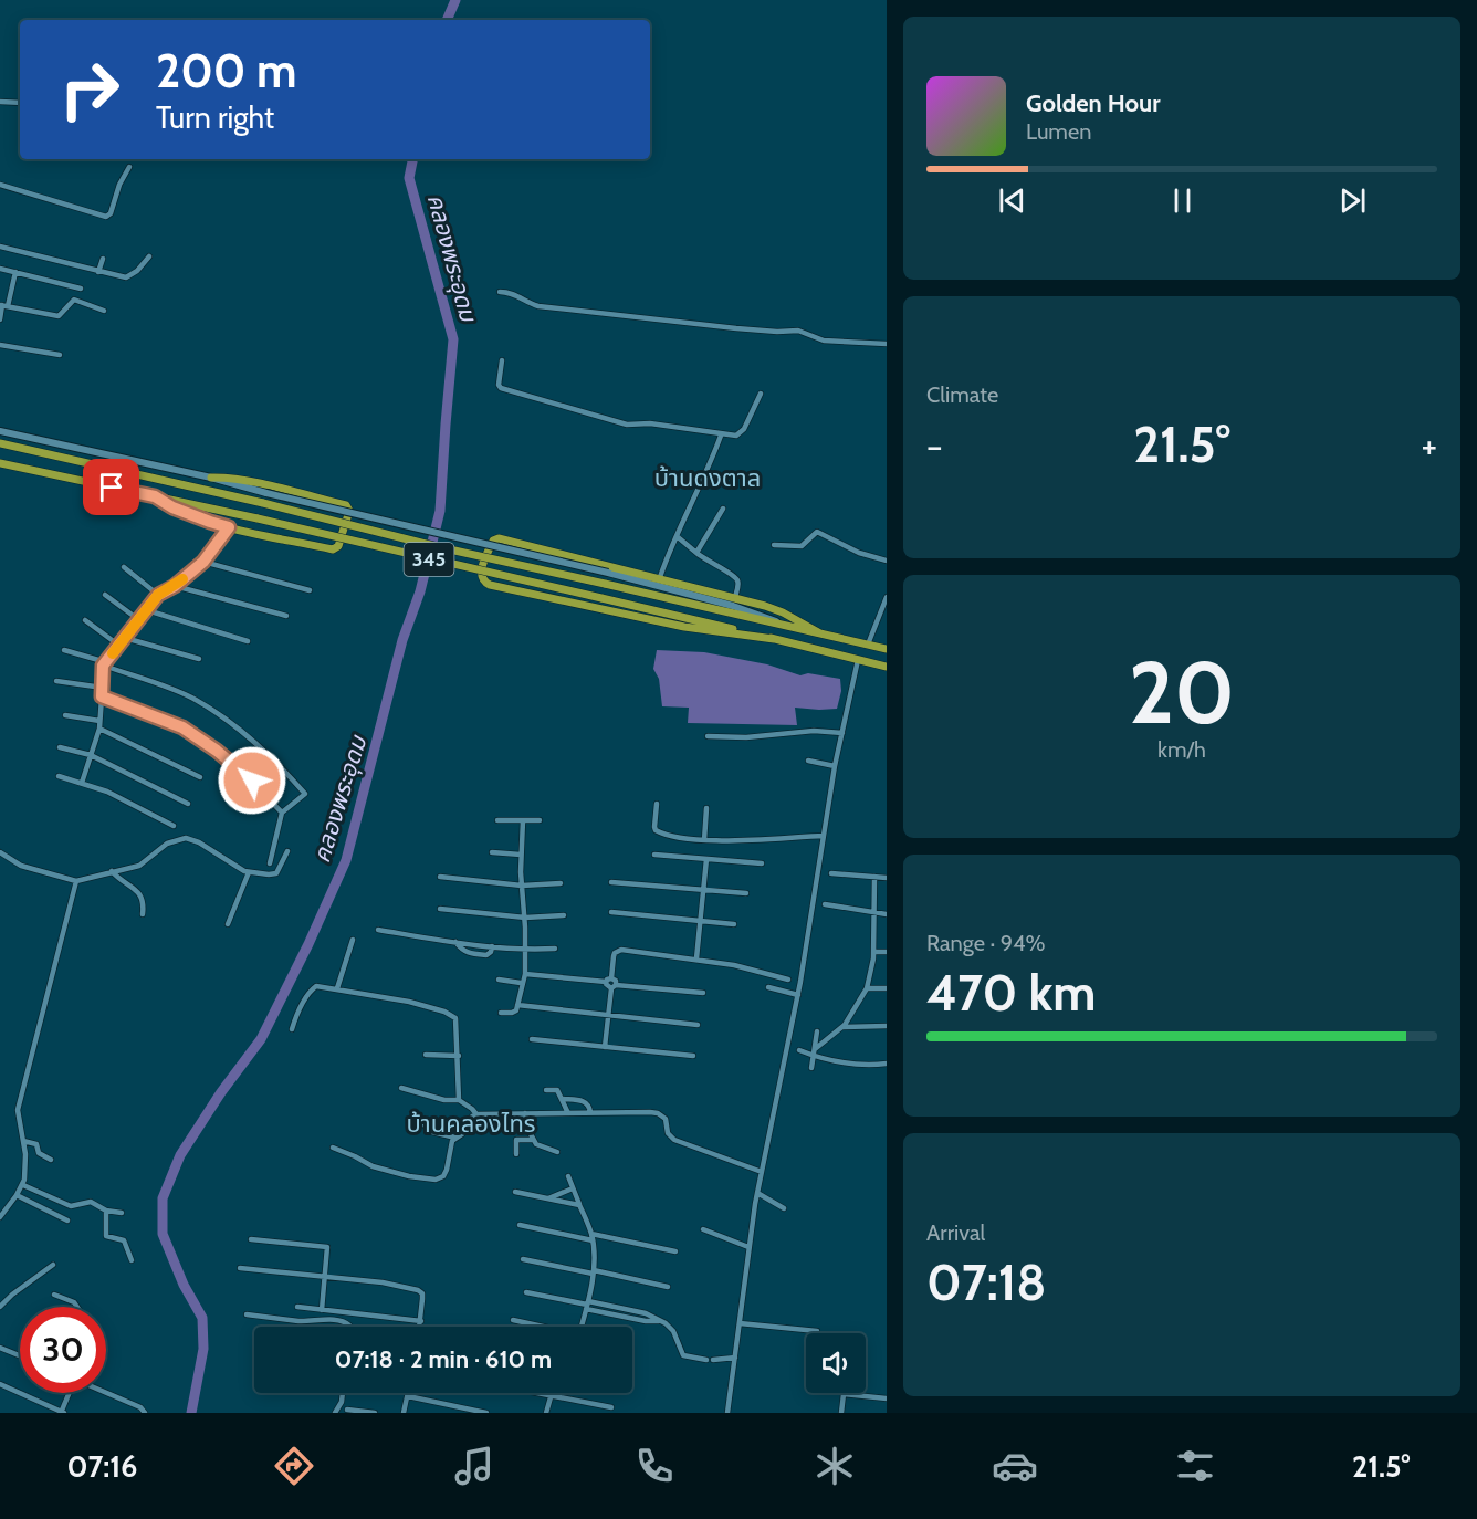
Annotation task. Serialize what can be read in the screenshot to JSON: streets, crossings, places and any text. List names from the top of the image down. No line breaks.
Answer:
{"streets":{"main road":["345"]},"districts":["บ้านดงตาล","บ้านคลองไทร"],"water":["คลองพระอุดม"],"page":{"turn":["200 m","Turn right"],"song":["Golden Hour","Lumen"],"tile":["Climate",["20","km/h"],["Range · 94%","470 km"],["Arrival","07:18"]],"heat":["−","21.5°","+"],"limit":"30","trip":"07:18 · 2 min · 610 m","tabs":["07:16","21.5°"]}}
